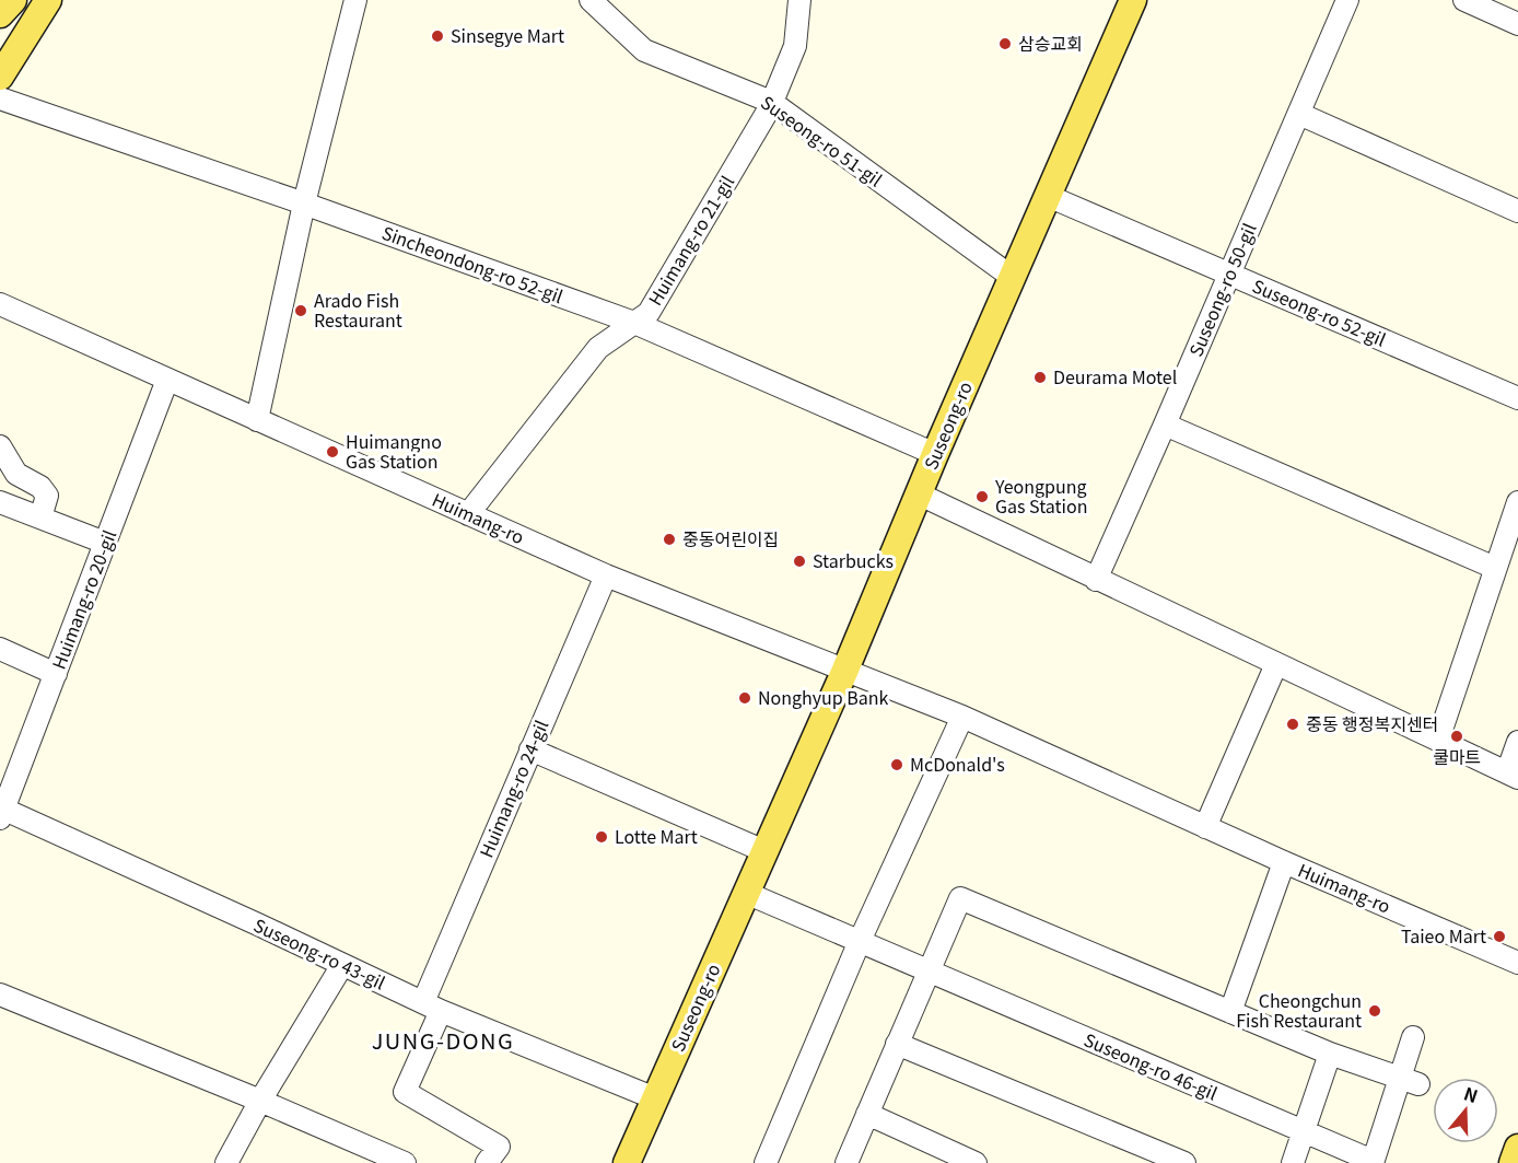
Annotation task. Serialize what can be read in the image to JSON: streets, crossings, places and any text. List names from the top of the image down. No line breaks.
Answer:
{"streets":{"main road":["Suseong-ro"],"street":["Suseong-ro 51-gil","Huimang-ro 21-gil","Sincheondong-ro 52-gil","Suseong-ro 50-gil","Suseong-ro 52-gil","Huimang-ro","Huimang-ro 20-gil","Huimang-ro 24-gil","Suseong-ro 43-gil","Suseong-ro 46-gil"]},"crossings":[["Suseong-ro 51-gil","Huimang-ro 21-gil"],["Suseong-ro 51-gil","Suseong-ro"],["Huimang-ro 21-gil","Sincheondong-ro 52-gil"],["Huimang-ro 21-gil","Huimang-ro"],["Sincheondong-ro 52-gil","Suseong-ro"],["Suseong-ro 50-gil","Suseong-ro 52-gil"],["Suseong-ro 52-gil","Suseong-ro"],["Suseong-ro","Huimang-ro"],["Suseong-ro","Suseong-ro 43-gil"],["Suseong-ro","Suseong-ro 46-gil"],["Huimang-ro","Huimang-ro 20-gil"],["Huimang-ro","Huimang-ro 24-gil"],["Huimang-ro 20-gil","Suseong-ro 43-gil"],["Huimang-ro 24-gil","Suseong-ro 43-gil"]],"districts":["JUNG-DONG"],"places":["Sinsegye Mart","삼승교회","Arado Fish Restaurant","Deurama Motel","Huimangno Gas Station","Yeongpung Gas Station","중동어린이집","Starbucks","Nonghyup Bank","중동 행정복지센터","쿨마트","McDonald's","Lotte Mart","Taieo Mart","Cheongchun Fish Restaurant"],"north":"top"}
